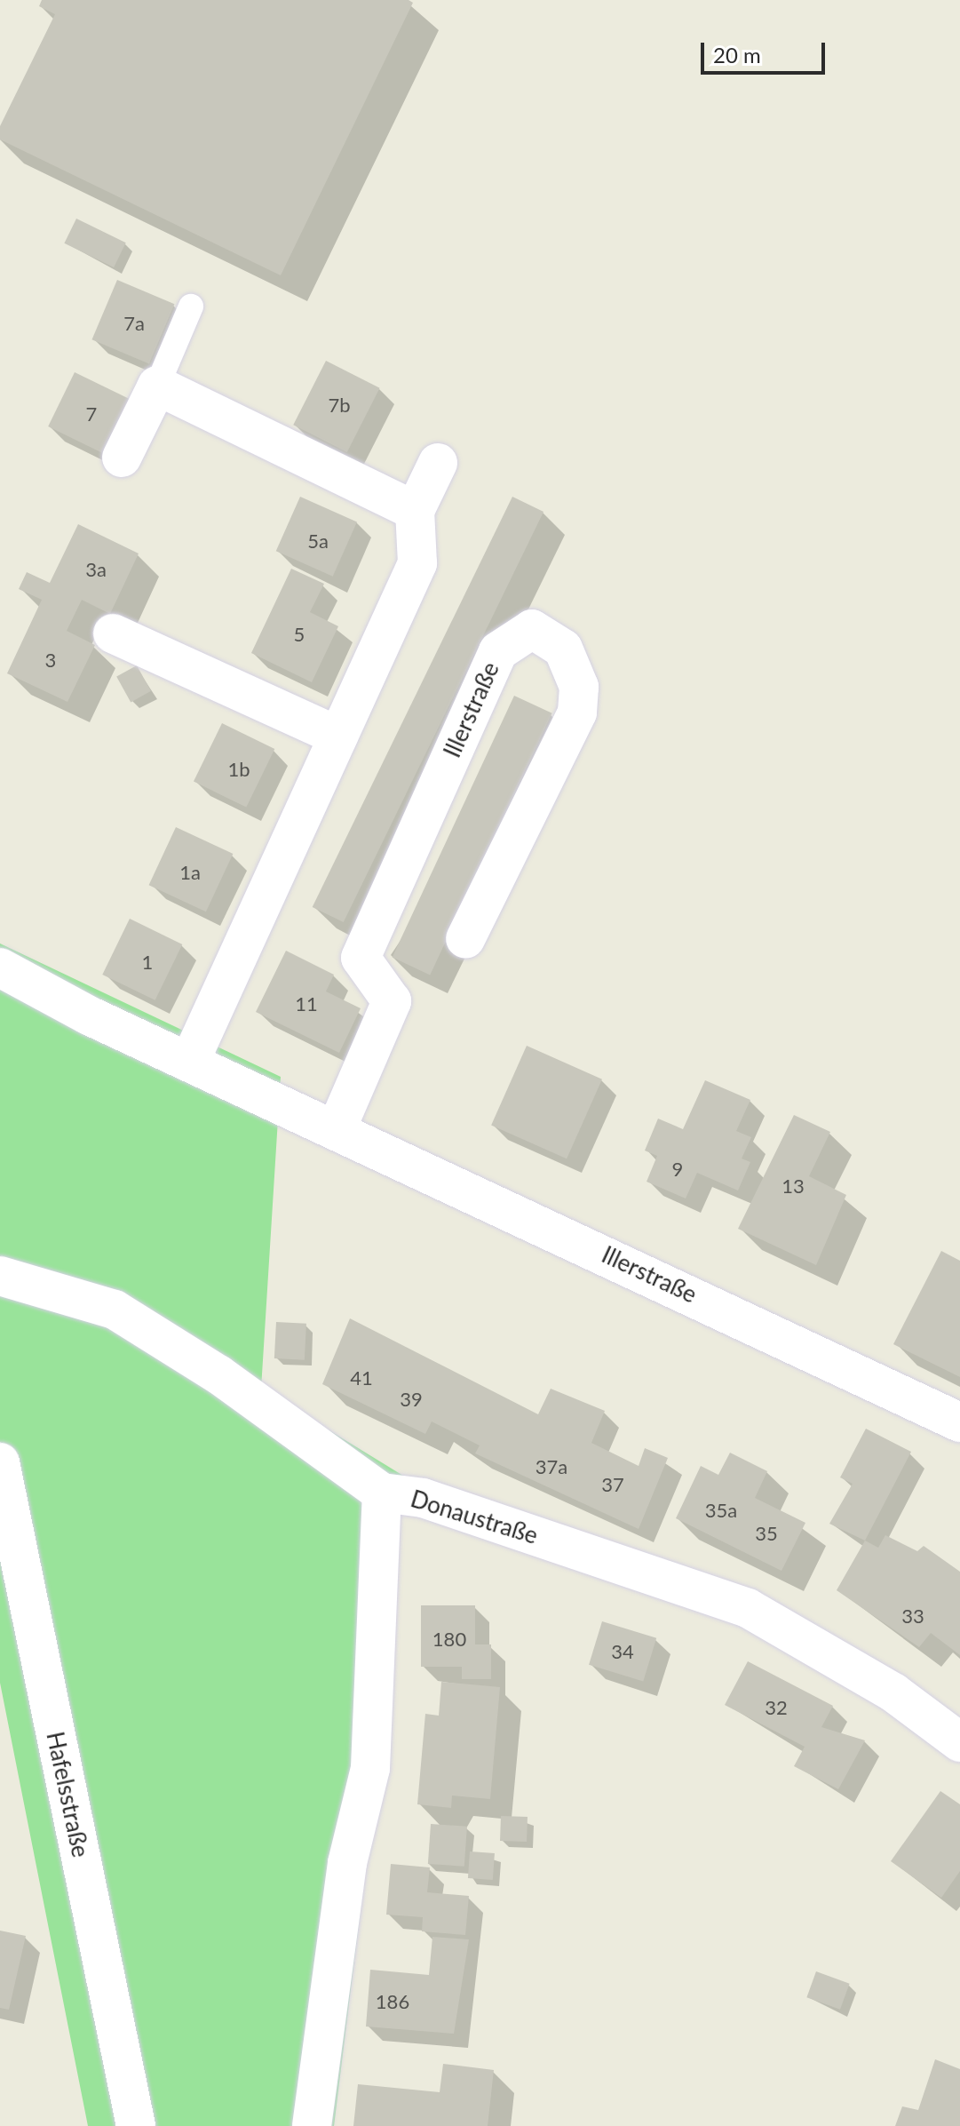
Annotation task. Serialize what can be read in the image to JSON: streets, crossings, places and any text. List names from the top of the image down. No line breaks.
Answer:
{"streets":{"street":["Illerstraße","Donaustraße","Hafelsstraße"]},"house_numbers":["7a","7b","7","5a","3a","5","3","1b","1a","1","11","9","13","41","39","37a","37","35a","35","33","180","34","32","186"],"scale_bar":"20 m"}
